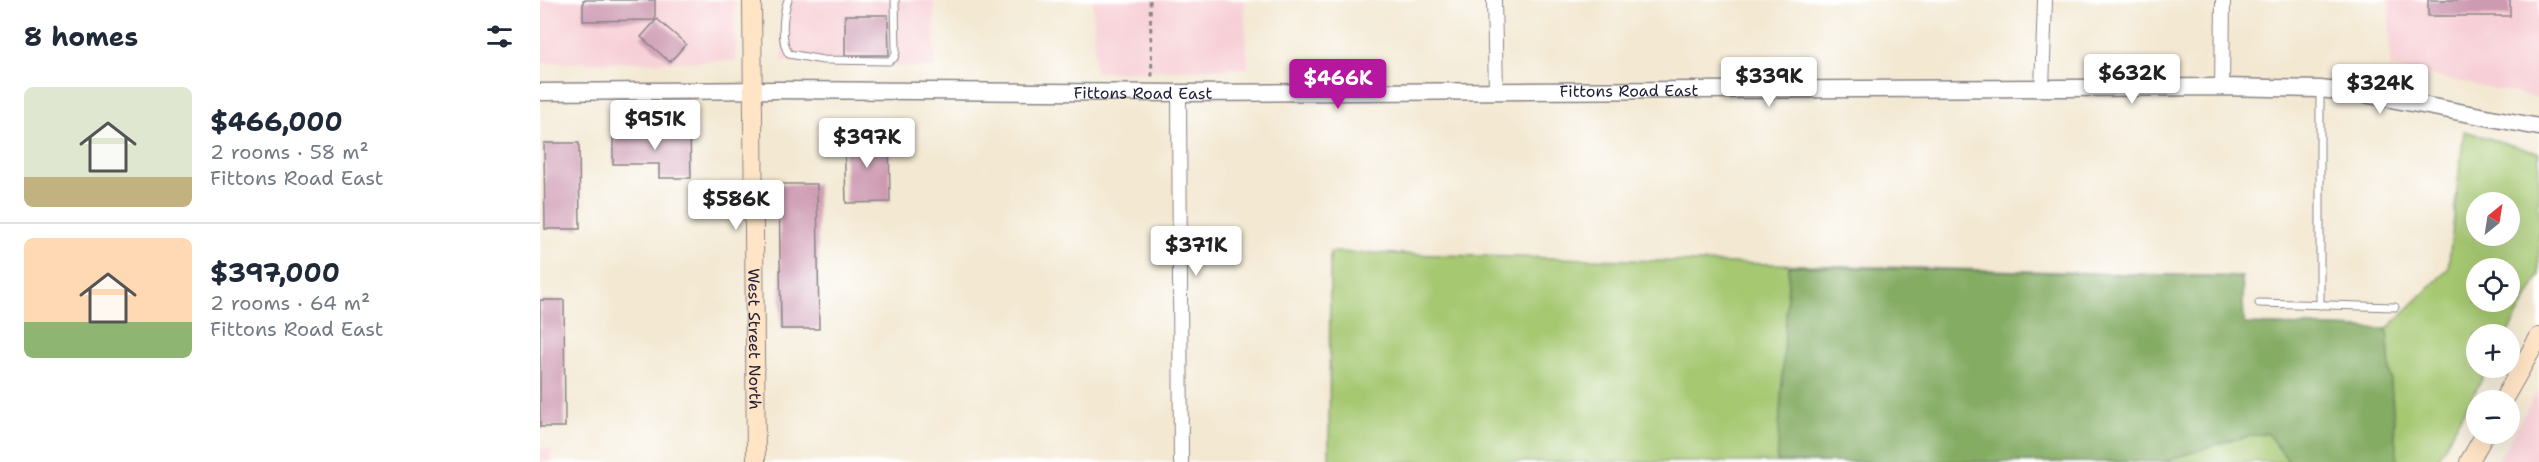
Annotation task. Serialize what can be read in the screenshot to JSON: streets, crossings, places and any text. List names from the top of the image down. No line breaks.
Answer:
{"streets":{"main road":["West Street North"],"street":["Fittons Road East"]},"crossings":[["Fittons Road East","West Street North"]],"north":"top right","page":{"heading":"8 homes","price":["$632K","$339K","$466K","$324K","$951K","$397K","$586K","$371K"],"list":[{"name":"$466,000","note":"2 rooms · 58 m² · Fittons Road East"},{"name":"$397,000","note":"2 rooms · 64 m² · Fittons Road East"}],"map_buttons":["+","−"]}}
